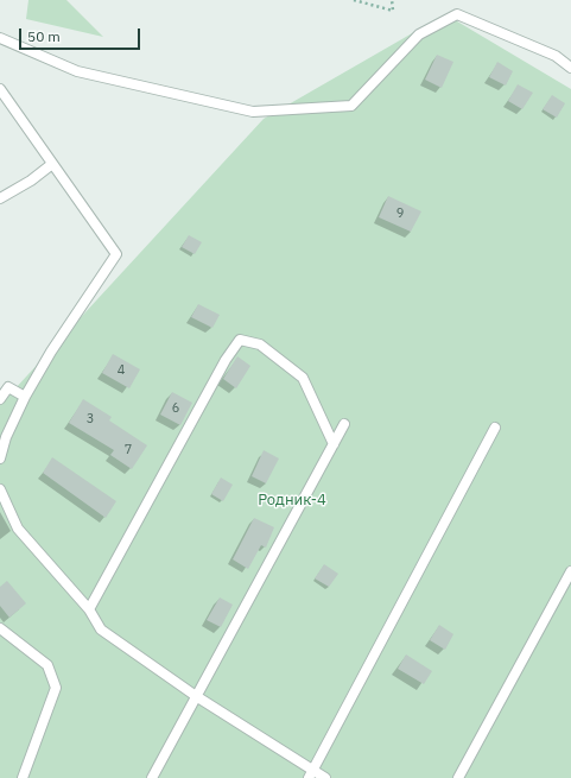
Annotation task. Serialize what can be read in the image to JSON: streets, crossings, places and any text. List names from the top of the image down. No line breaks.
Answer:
{"parks":["Родник-4"],"house_numbers":["9","4","6","3","7"],"scale_bar":"50 m"}
